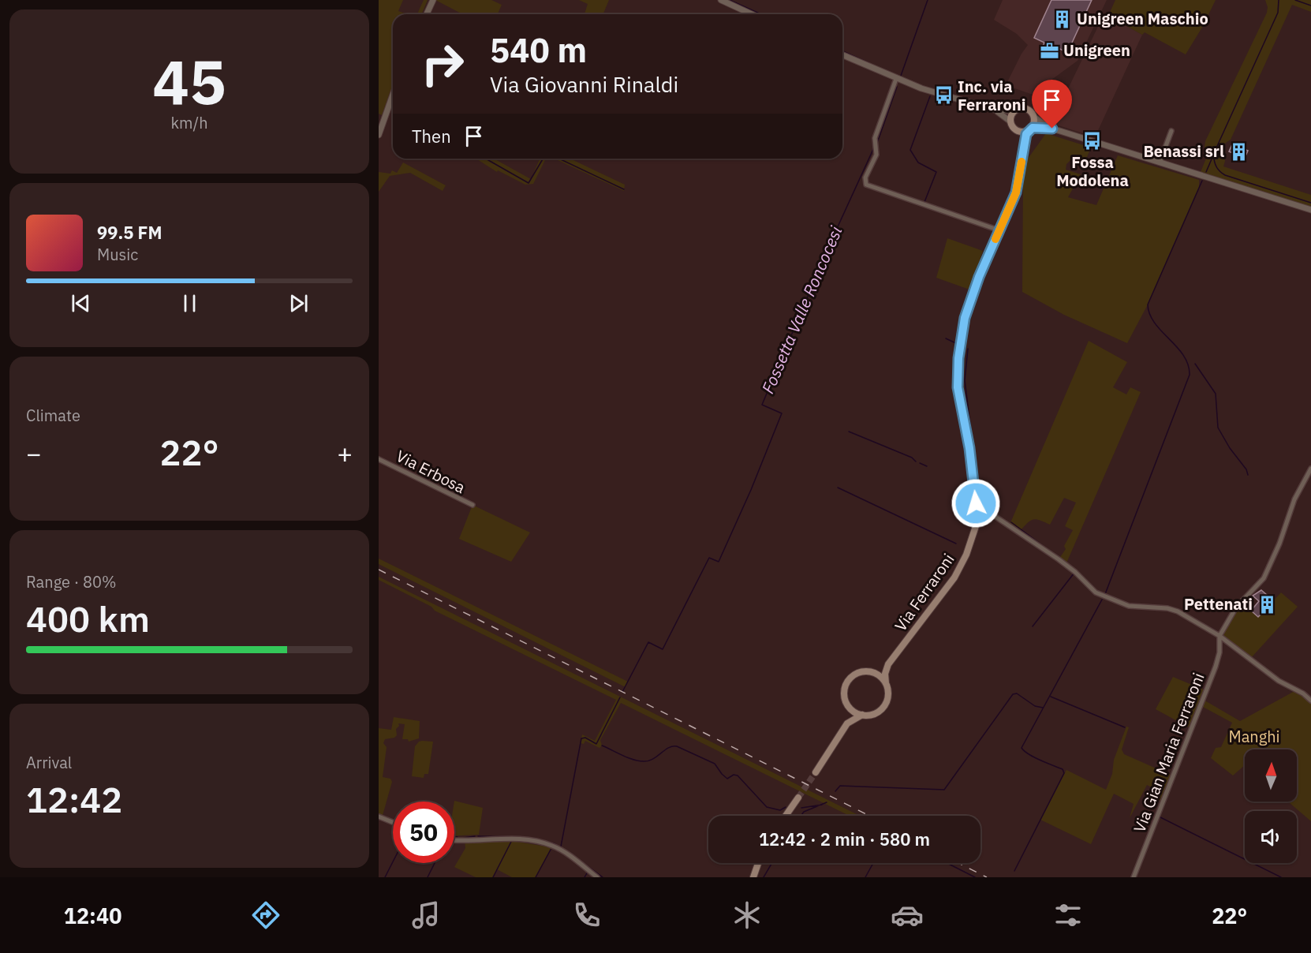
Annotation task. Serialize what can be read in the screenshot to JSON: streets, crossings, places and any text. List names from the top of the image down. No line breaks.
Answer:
{"streets":{"main road":["Via Ferraroni"],"street":["Via Erbosa","Via Gian Maria Ferraroni"]},"water":["Fossetta Valle Roncocesi"],"parks":["Manghi"],"places":{"building":["Unigreen Maschio","Benassi srl","Pettenati"],"office":["Unigreen"],"bus stop":["Inc. via Ferraroni","Fossa Modolena"]},"north":"top","page":{"tile":[["45","km/h"],"Climate",["Range · 80%","400 km"],["Arrival","12:42"]],"turn":["540 m","Via Giovanni Rinaldi"],"then":"Then","song":["99.5 FM","Music"],"heat":["−","22°","+"],"limit":"50","trip":"12:42 · 2 min · 580 m","tabs":["12:40","22°"]}}
